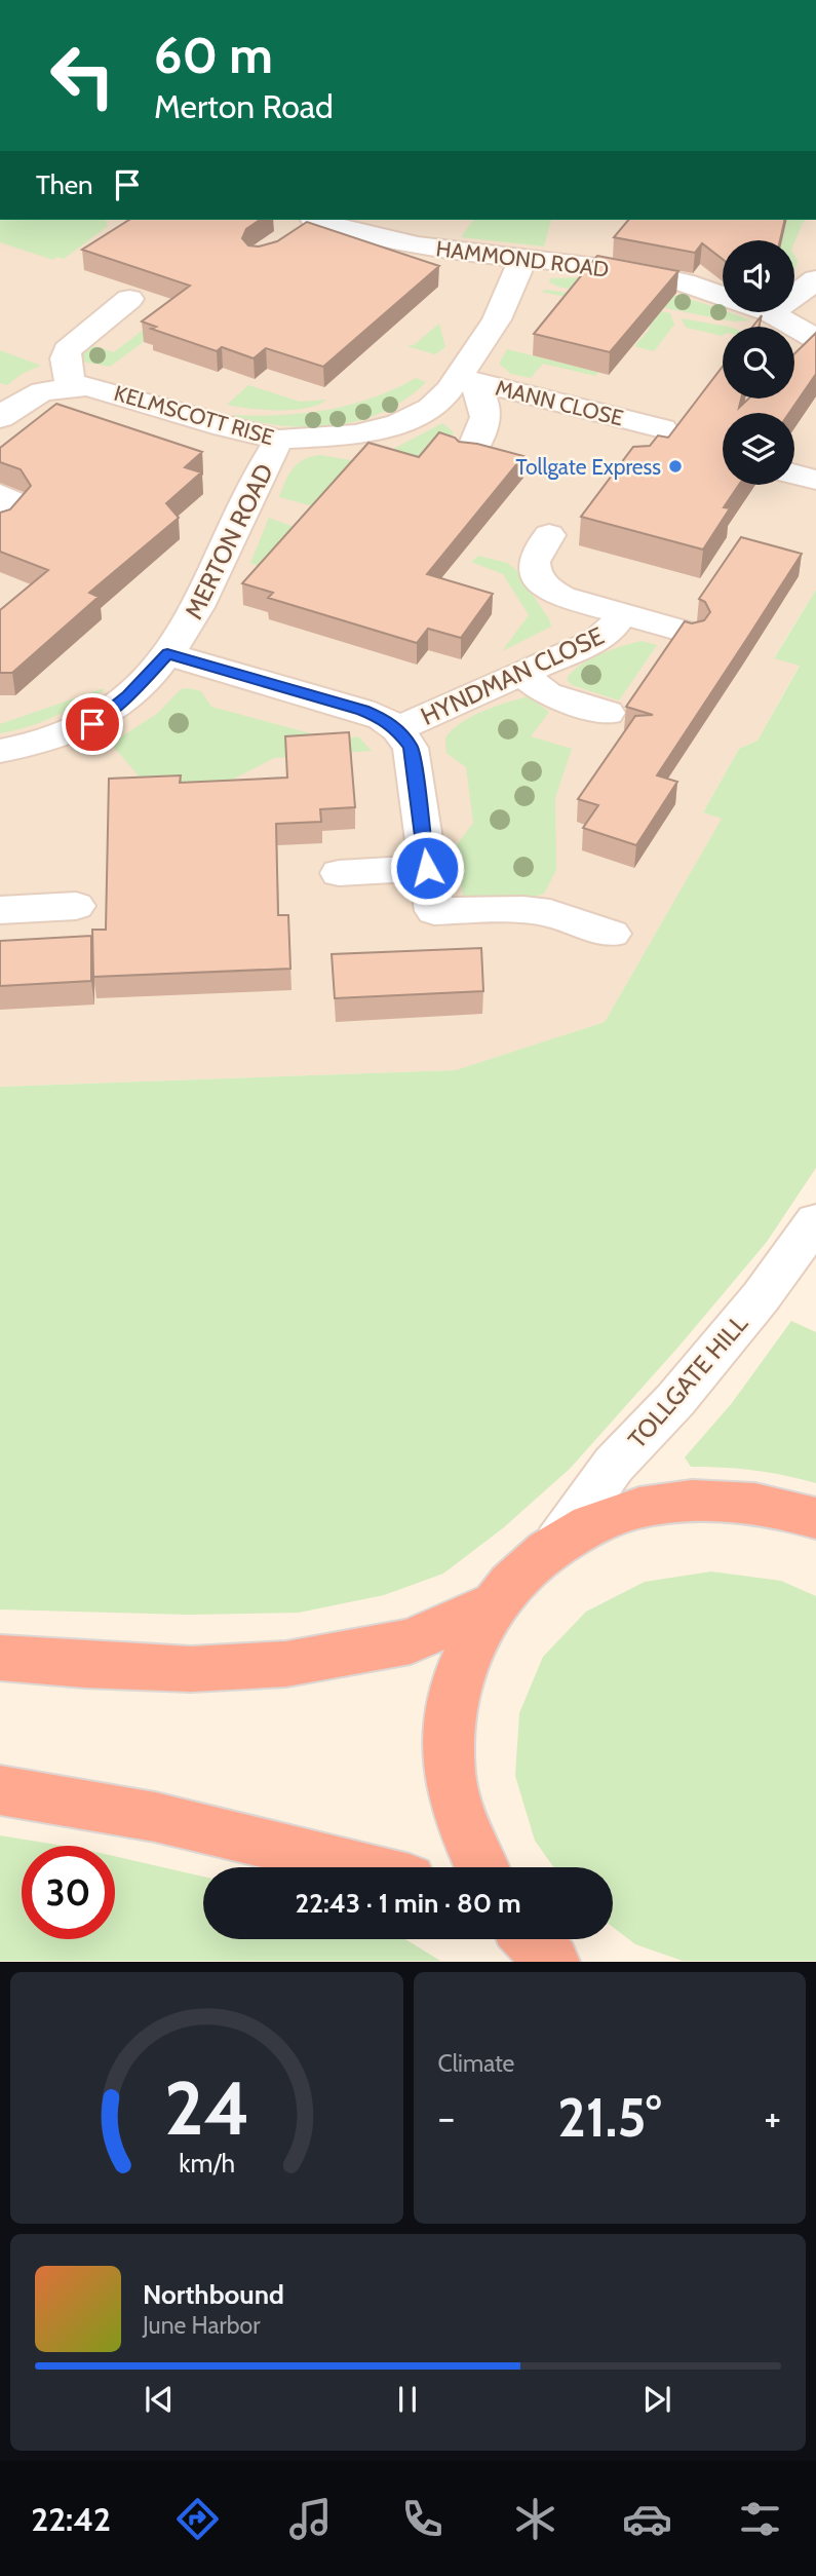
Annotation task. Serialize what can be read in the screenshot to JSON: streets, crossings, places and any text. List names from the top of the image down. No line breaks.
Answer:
{"streets":{"street":["HAMMOND ROAD","MANN CLOSE","KELMSCOTT RISE","MERTON ROAD","HYNDMAN CLOSE","TOLLGATE HILL"]},"crossings":[["HAMMOND ROAD","KELMSCOTT RISE"],["MANN CLOSE","KELMSCOTT RISE"],["KELMSCOTT RISE","MERTON ROAD"],["MERTON ROAD","HYNDMAN CLOSE"]],"places":["Tollgate Express"],"page":{"turn":["60 m","Merton Road"],"then":"Then","limit":"30","trip":"22:43 · 1 min · 80 m","tile":"Climate","heat":["−","21.5°","+"],"song":["Northbound","June Harbor"],"tabs":"22:42","gauge":["24","km/h"]}}
